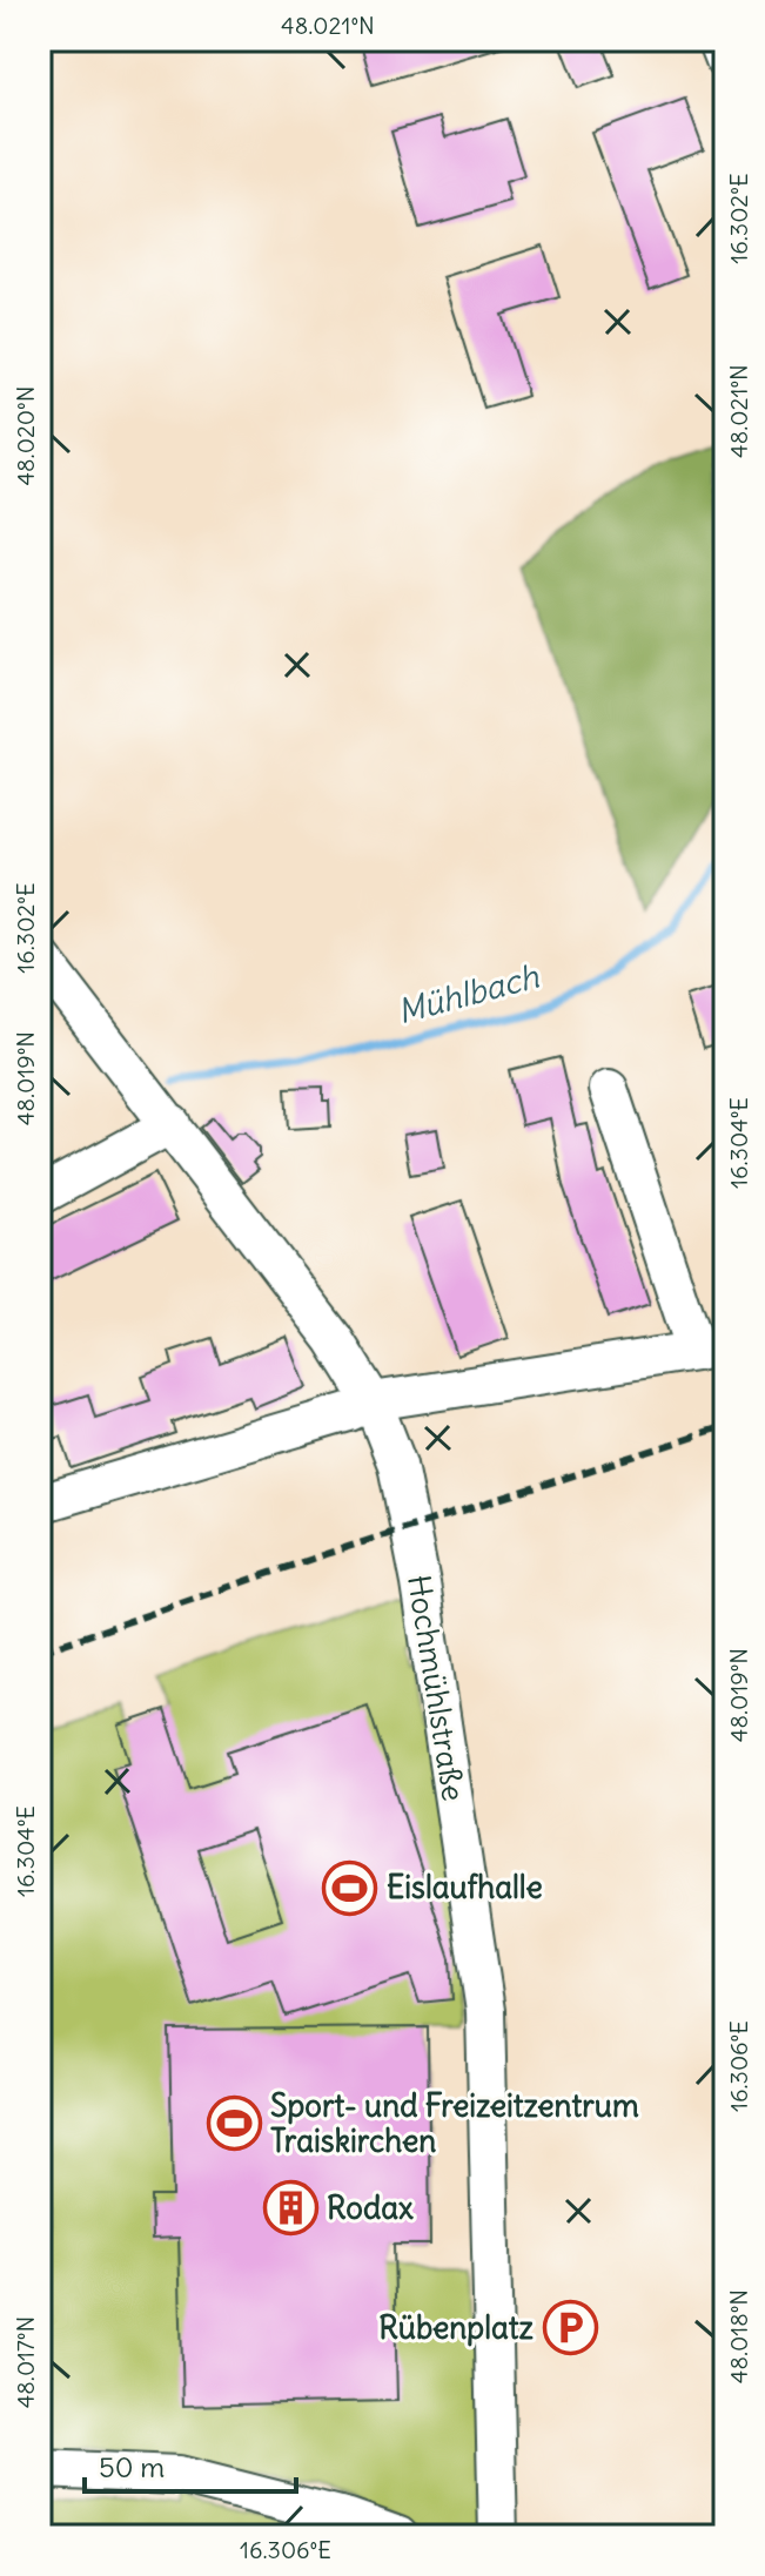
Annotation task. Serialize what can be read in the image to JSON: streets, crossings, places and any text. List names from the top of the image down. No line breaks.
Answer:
{"streets":{"street":["Hochmühlstraße"]},"water":["Mühlbach"],"places":{"sports":["Eislaufhalle","Sport- und Freizeitzentrum Traiskirchen"],"building":["Rodax"],"parking":["Rübenplatz"]},"scale_bar":"50 m","coordinates":["48.021°N","16.302°E","48.020°N","48.019°N","16.304°E","16.306°E","48.018°N","48.017°N"]}
